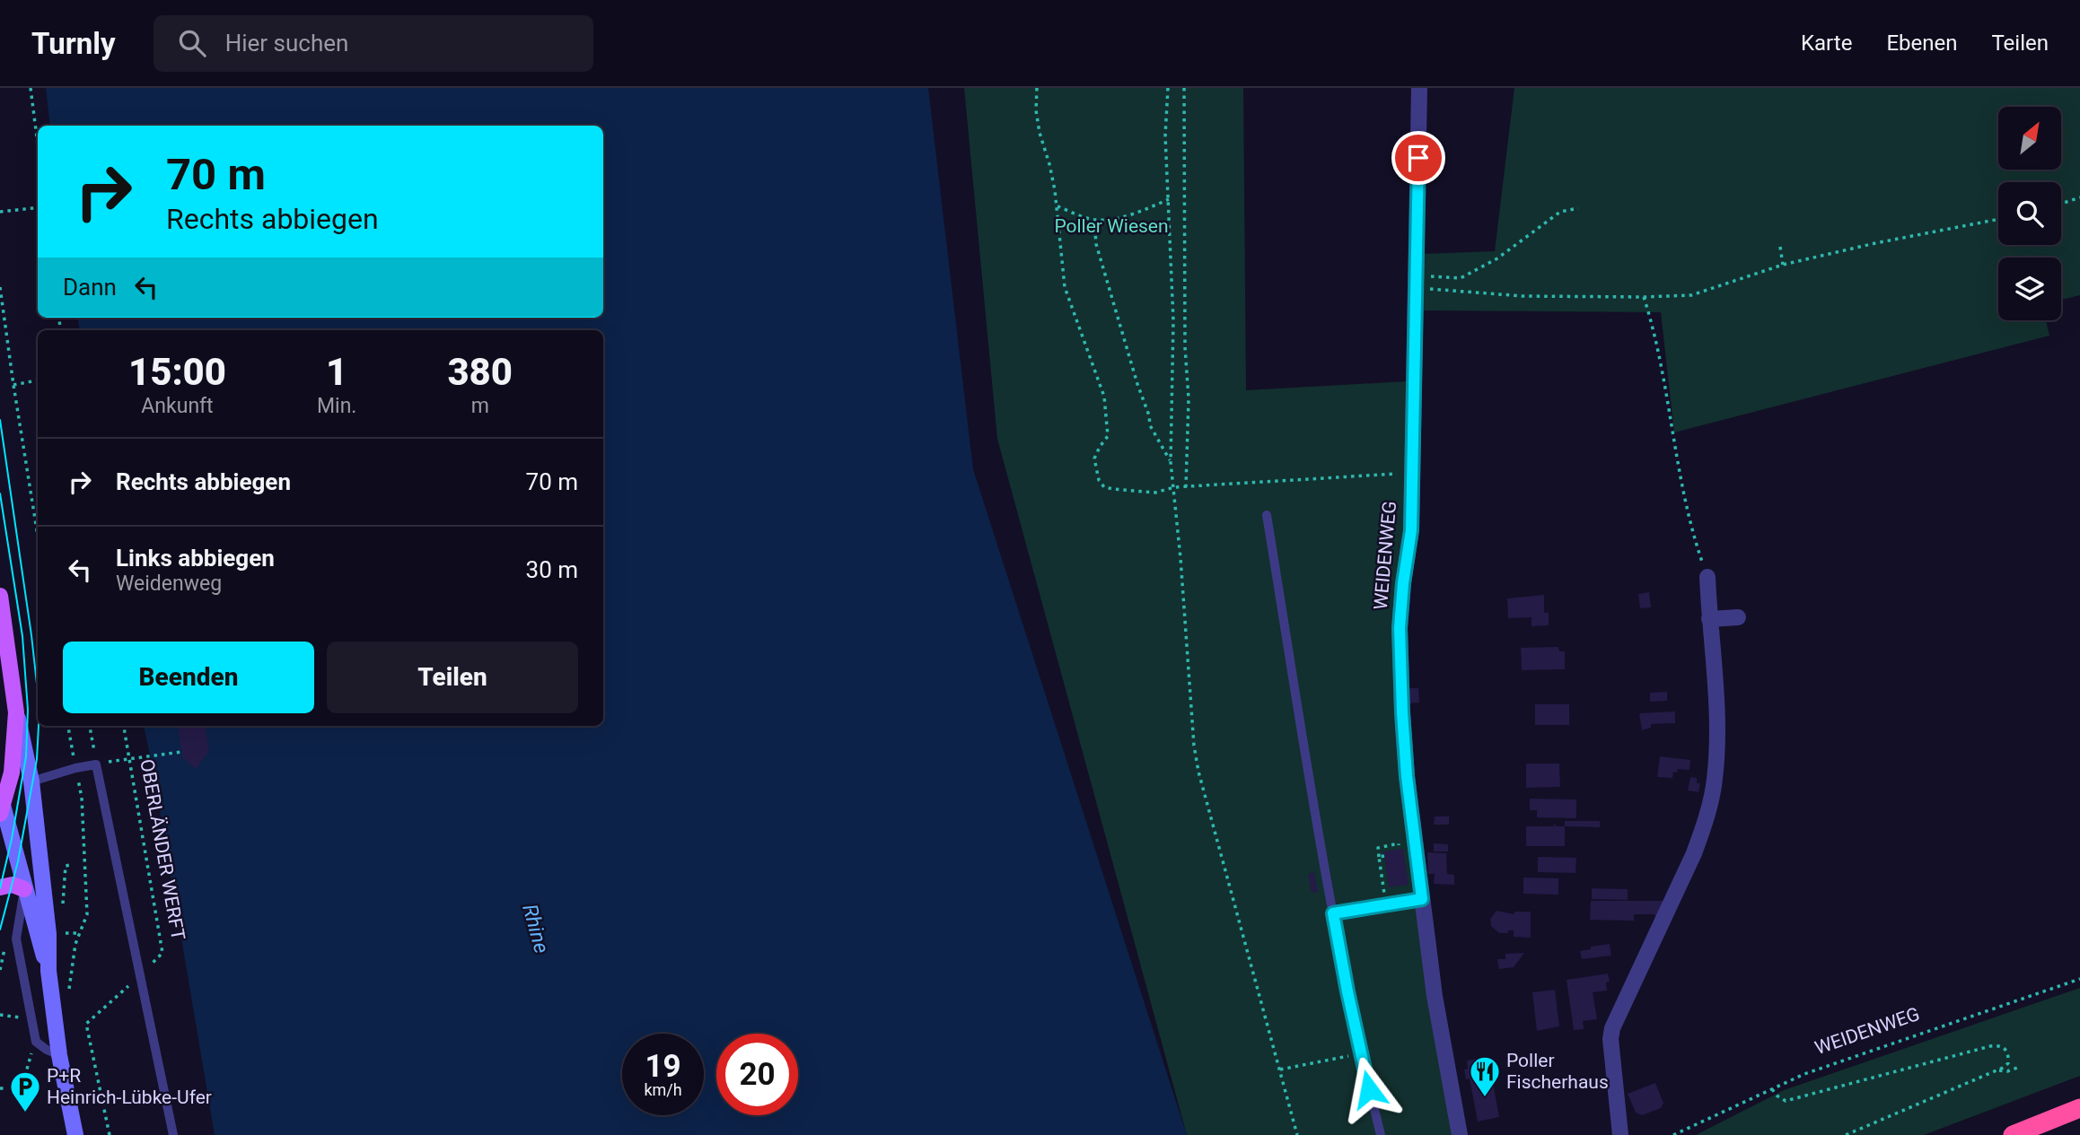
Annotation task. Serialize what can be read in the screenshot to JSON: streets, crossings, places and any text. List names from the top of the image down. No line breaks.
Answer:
{"streets":{"street":["WEIDENWEG"],"path":["OBERLÄNDER WERFT"]},"water":["Rhine"],"parks":["Poller Wiesen"],"places":{"restaurant":["Poller Fischerhaus"],"parking":["P+R Heinrich-Lübke-Ufer"]},"north":"top right","page":{"header":"Turnly","search":"Hier suchen","nav":["Karte","Ebenen","Teilen"],"turn":["70 m","Rechts abbiegen"],"then":"Dann","eta":["15:00","Ankunft","1","Min.","380","m"],"list":[{"name":"Rechts abbiegen","value":"70 m"},{"name":"Links abbiegen","note":"Weidenweg","value":"30 m"}],"buttons":["Beenden","Teilen"],"speed":"19 km/h","limit":"20"}}
